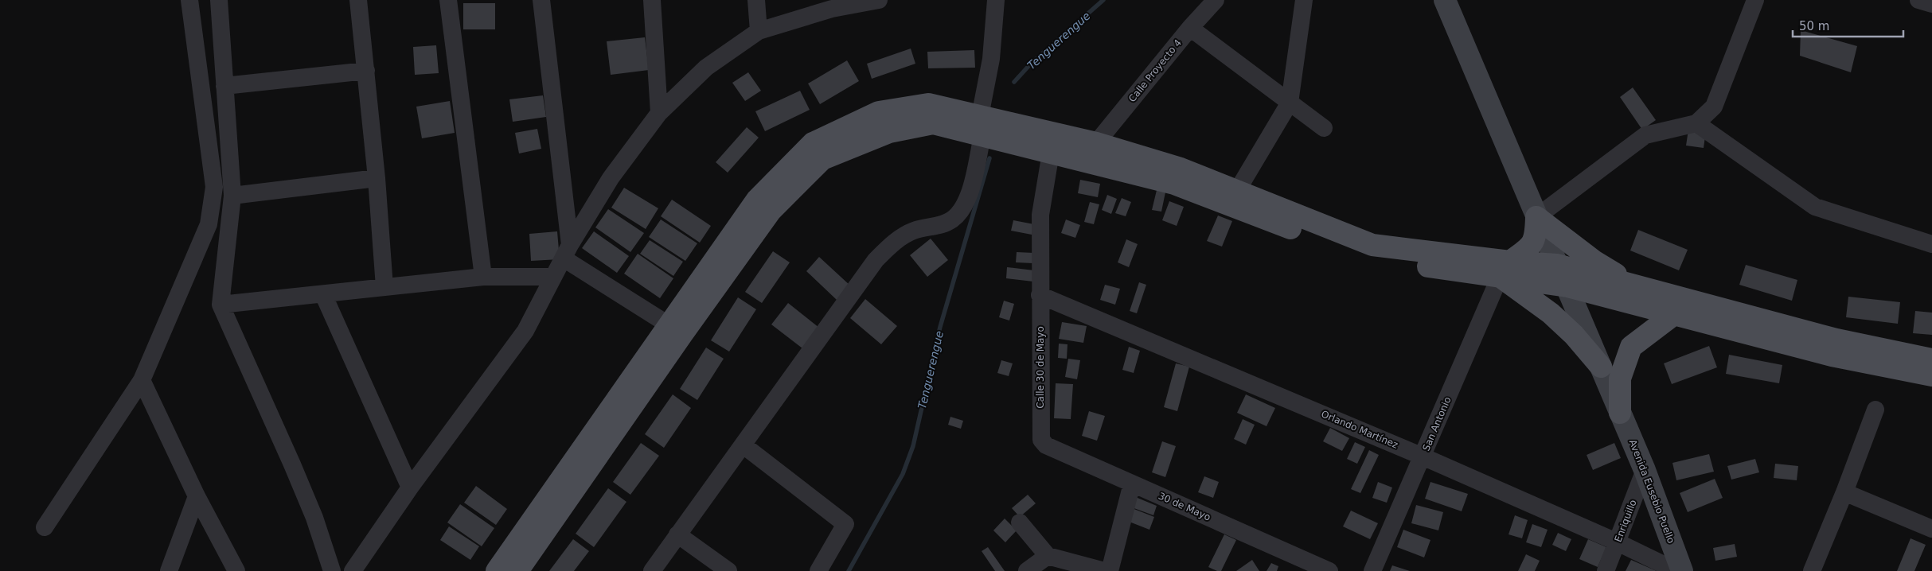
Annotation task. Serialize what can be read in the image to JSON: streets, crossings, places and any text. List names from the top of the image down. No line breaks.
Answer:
{"streets":{"main road":["Avenida Eusebio Puello"],"street":["Calle Proyecto 4","Calle 30 de Mayo","San Antonio","Orlando Martínez","30 de Mayo","Enriquillo"]},"crossings":[["Calle 30 de Mayo","Orlando Martínez"],["Calle 30 de Mayo","30 de Mayo"],["San Antonio","Orlando Martínez"],["Orlando Martínez","Enriquillo"],["Avenida Eusebio Puello","Enriquillo"]],"water":["Tenguerengue"],"scale_bar":"50 m"}
